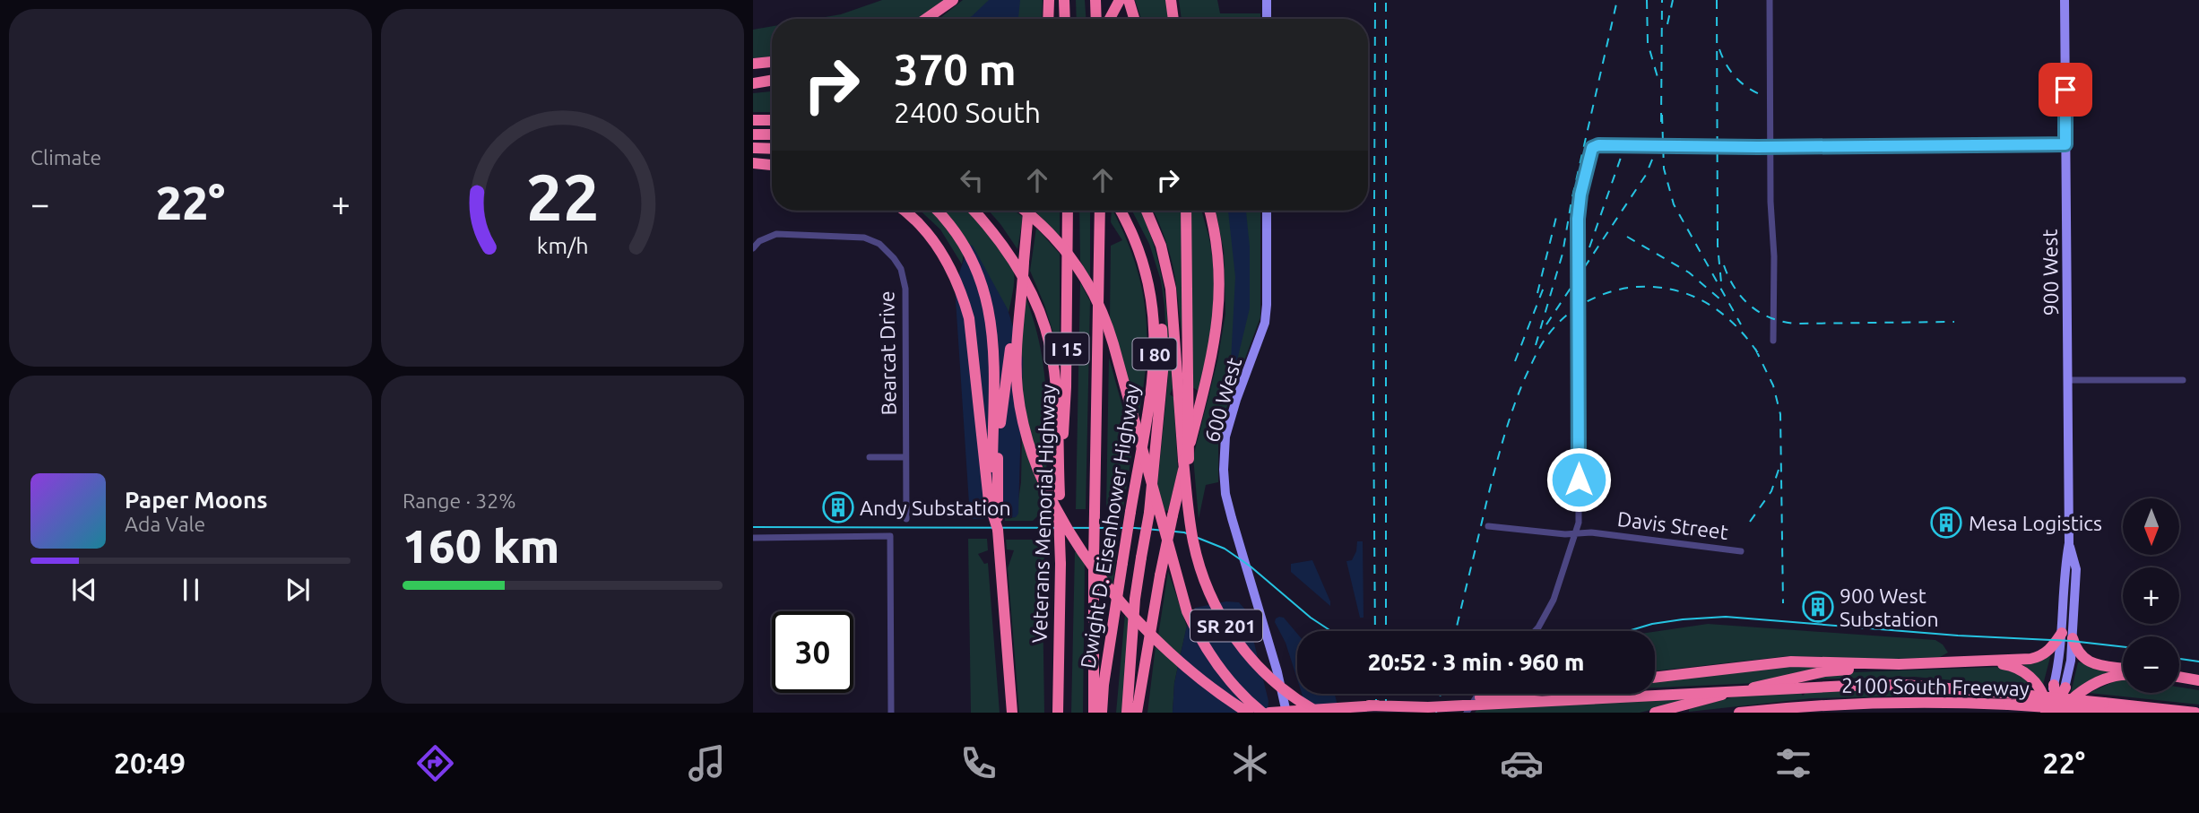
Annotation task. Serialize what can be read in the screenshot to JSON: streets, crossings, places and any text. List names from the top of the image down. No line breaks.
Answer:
{"streets":{"highway":["I 15","I 80","Veterans Memorial Highway","Dwight D. Eisenhower Highway","SR 201","2100 South Freeway"],"main road":["900 West","600 West"],"street":["Bearcat Drive","Davis Street"]},"places":{"building":["Andy Substation","Mesa Logistics","900 West Substation"]},"north":"bottom","page":{"tile":["Climate",["Range · 32%","160 km"]],"turn":["370 m","2400 South"],"heat":["−","22°","+"],"song":["Paper Moons","Ada Vale"],"map_buttons":["+","−"],"limit":"30","trip":"20:52 · 3 min · 960 m","tabs":["20:49","22°"],"gauge":["22","km/h"]}}
